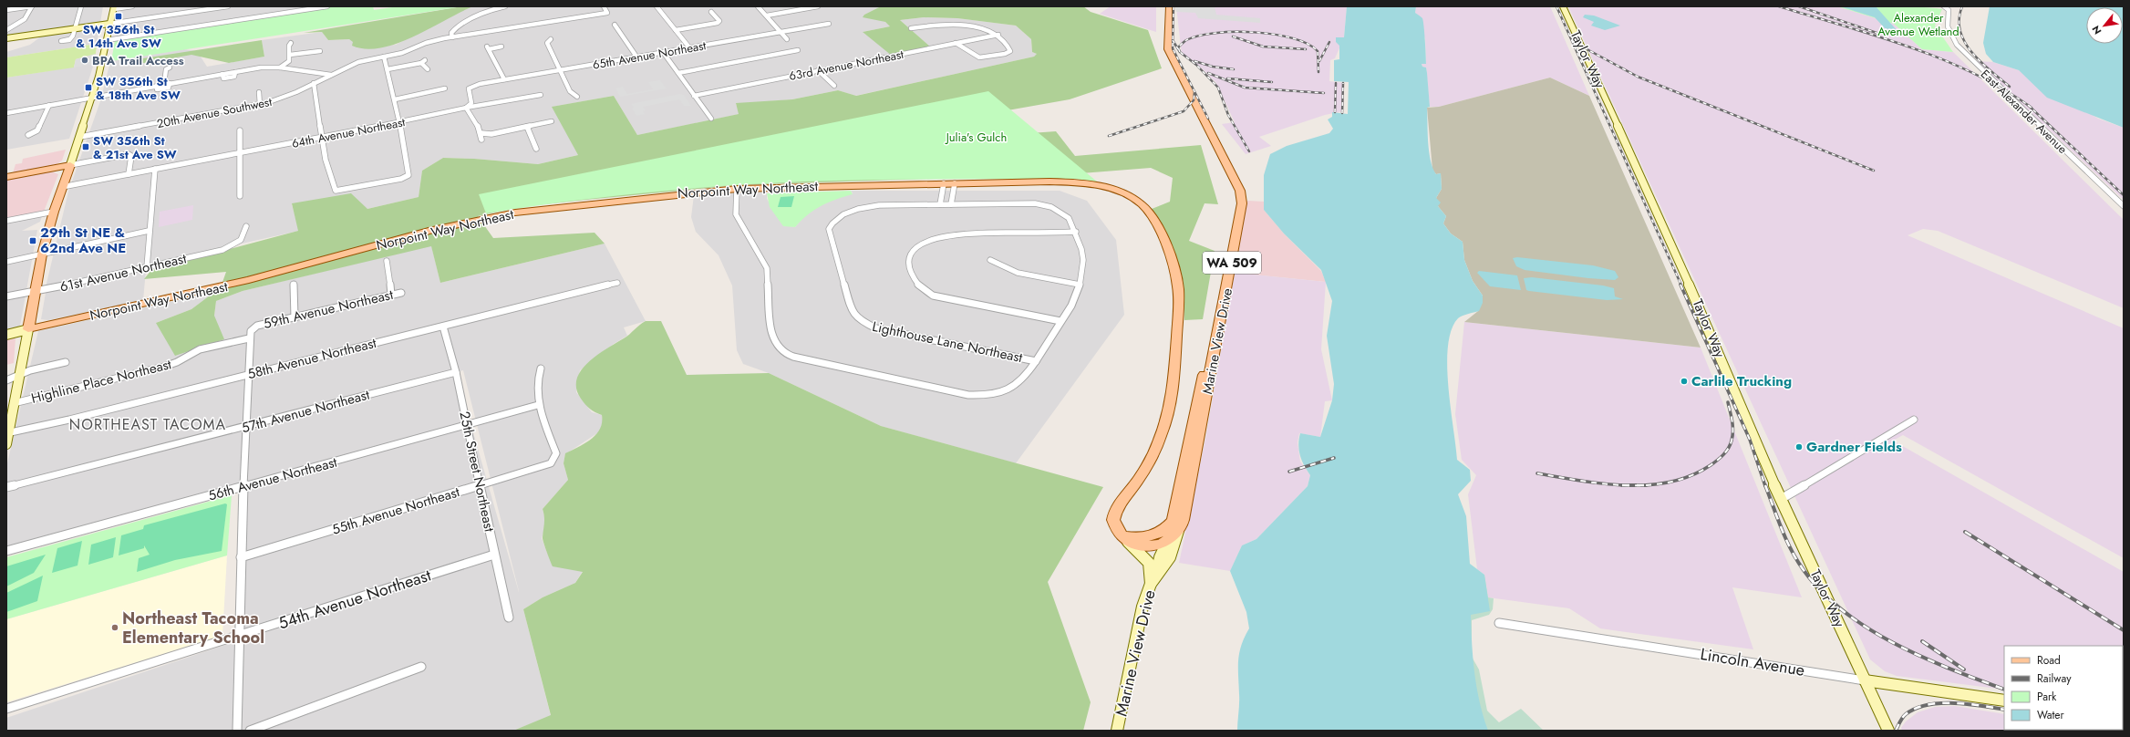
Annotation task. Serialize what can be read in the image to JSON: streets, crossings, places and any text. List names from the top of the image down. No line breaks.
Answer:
{"streets":{"main road":["Norpoint Way Northeast","WA 509","Marine View Drive"],"street":["65th Avenue Northeast","Taylor Way","63rd Avenue Northeast","East Alexander Avenue","20th Avenue Southwest","64th Avenue Northeast","61st Avenue Northeast","59th Avenue Northeast","Lighthouse Lane Northeast","58th Avenue Northeast","Highline Place Northeast","57th Avenue Northeast","25th Street Northeast","56th Avenue Northeast","55th Avenue Northeast","54th Avenue Northeast","Lincoln Avenue"]},"crossings":[["65th Avenue Northeast","64th Avenue Northeast"],["Taylor Way","Lincoln Avenue"],["Norpoint Way Northeast","Lighthouse Lane Northeast"],["59th Avenue Northeast","Highline Place Northeast"],["58th Avenue Northeast","25th Street Northeast"],["57th Avenue Northeast","25th Street Northeast"],["25th Street Northeast","56th Avenue Northeast"],["25th Street Northeast","55th Avenue Northeast"],["25th Street Northeast","54th Avenue Northeast"],["56th Avenue Northeast","55th Avenue Northeast"]],"districts":["NORTHEAST TACOMA"],"parks":["Alexander Avenue Wetland","Julia's Gulch"],"places":{"transit":["SW 356th St & 14th Ave SW","SW 356th St & 18th Ave SW","SW 356th St & 21st Ave SW","29th St NE & 62nd Ave NE"],"other":["BPA Trail Access","Carlile Trucking","Gardner Fields","Northeast Tacoma Elementary School"]},"legend":["Road","Railway","Park","Water"],"north":"bottom left"}
